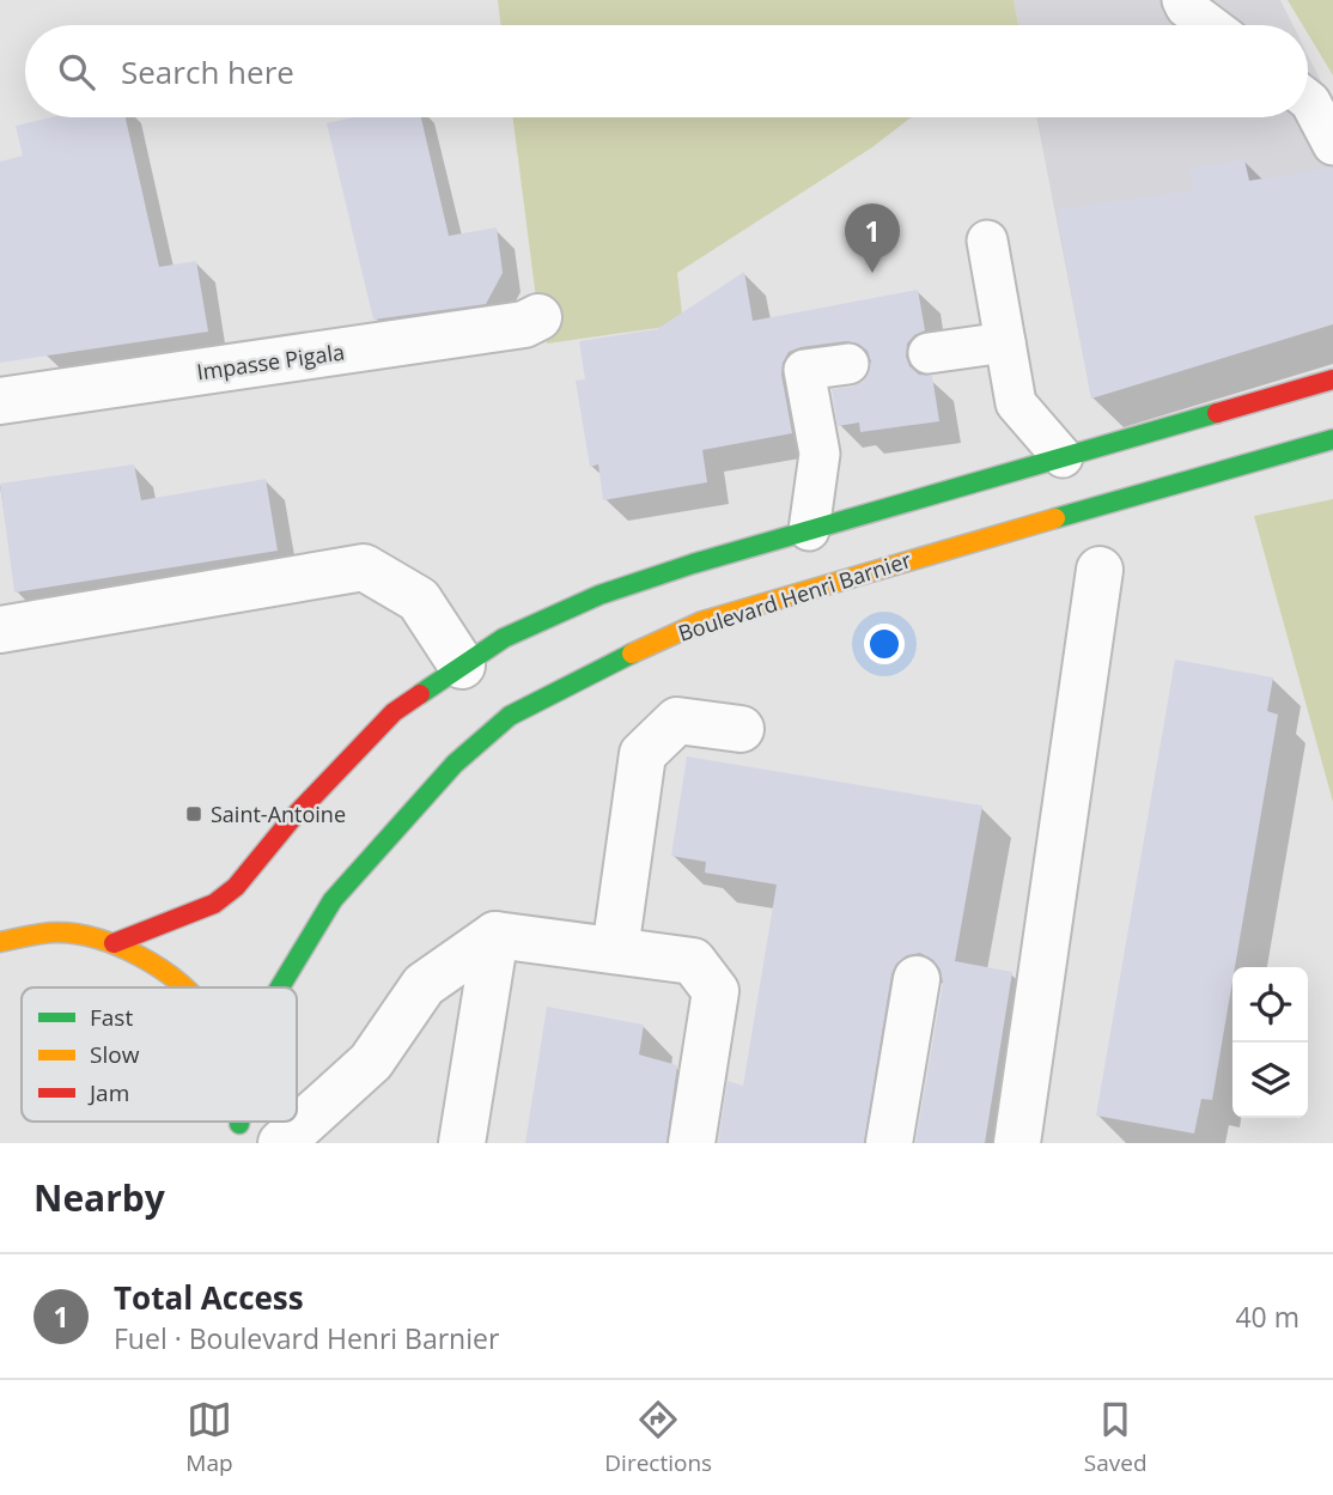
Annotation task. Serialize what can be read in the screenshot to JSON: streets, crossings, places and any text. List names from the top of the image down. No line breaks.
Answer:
{"streets":{"main road":["Boulevard Henri Barnier"],"street":["Impasse Pigala"]},"places":{"transit":["Saint-Antoine"]},"legend":["Fast","Slow","Jam"],"page":{"search":"Search here","pins":"1","heading":"Nearby","list":[{"mark":"1","name":"Total Access","note":"Fuel · Boulevard Henri Barnier","value":"40 m"}],"nav":["Map","Directions","Saved"]}}
